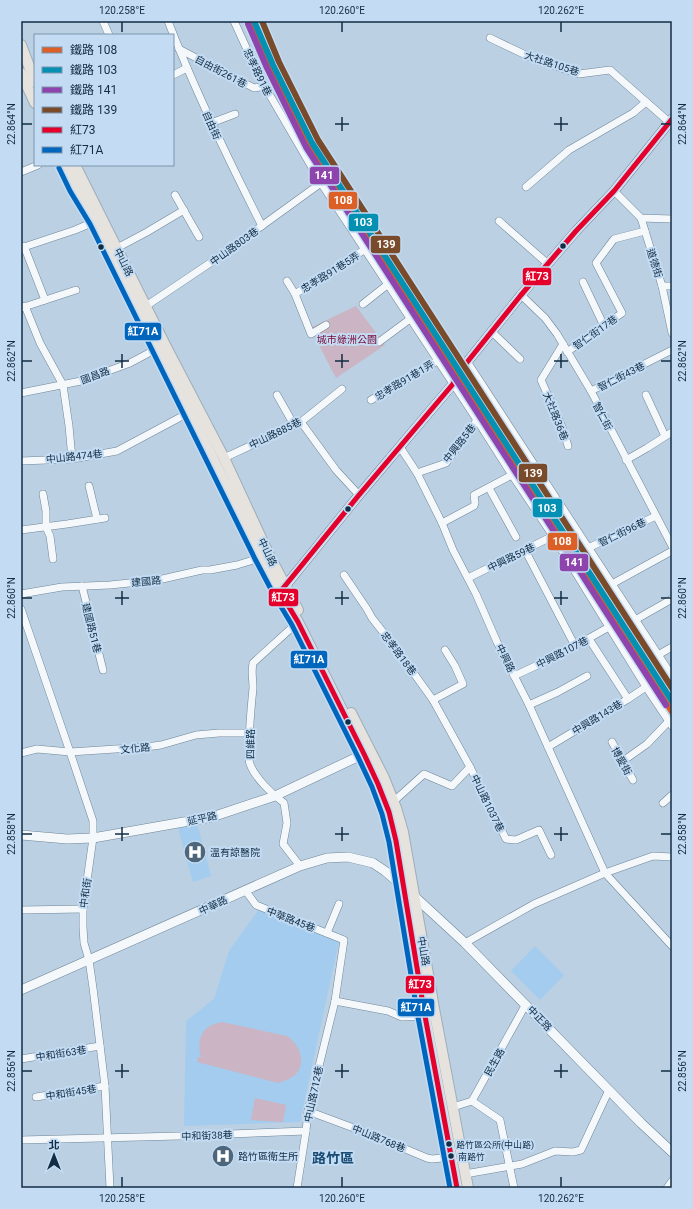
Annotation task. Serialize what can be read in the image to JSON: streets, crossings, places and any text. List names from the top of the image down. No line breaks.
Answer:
{"streets":{"main road":["中山路"],"street":["大社路105巷","自由街261巷","忠孝路91巷","自由街","中山路803巷","道德街","忠孝路91巷5弄","智仁街17巷","國昌路","智仁街43巷","忠孝路91巷1弄","大社路36巷","智仁街","中山路885巷","中興路5巷","中山路474巷","智仁街96巷","中興路59巷","建國路","建國路51巷","中興路107巷","忠孝路18巷","中興路","中興路143巷","四維路","文化路","博愛街","中山路1037巷","延平路","中和街","中華路","中華路45巷","中正路","中和街63巷","民生路","中和街45巷","中山路712巷","中和街38巷","中山路768巷"]},"crossings":[["自由街261巷","忠孝路91巷"],["自由街261巷","自由街"],["忠孝路91巷","中山路803巷"],["忠孝路91巷","忠孝路91巷5弄"],["忠孝路91巷","忠孝路91巷1弄"],["忠孝路91巷","中興路5巷"],["忠孝路91巷","中興路59巷"],["忠孝路91巷","中興路107巷"],["忠孝路91巷","中興路143巷"],["自由街","中山路803巷"],["中山路803巷","中山路"],["中山路","國昌路"],["中山路","中山路885巷"],["中山路","中山路474巷"],["中山路","建國路"],["中山路","四維路"],["中山路","延平路"],["中山路","中華路"],["中山路","中正路"],["中山路","中山路768巷"],["道德街","智仁街17巷"],["智仁街17巷","智仁街"],["智仁街43巷","智仁街"],["大社路36巷","智仁街"],["智仁街","智仁街96巷"],["中興路5巷","中興路"],["中興路59巷","中興路"],["建國路","建國路51巷"],["中興路107巷","中興路"],["忠孝路18巷","中山路1037巷"],["中興路","中興路143巷"],["四維路","文化路"],["四維路","延平路"],["四維路","中華路"],["文化路","中和街"],["延平路","中和街"],["中和街","中華路"],["中和街","中和街63巷"],["中和街","中和街45巷"],["中和街","中和街38巷"],["中華路","中華路45巷"],["中華路","中正路"],["中華路45巷","中山路712巷"],["中正路","民生路"],["中山路712巷","中和街38巷"],["中山路712巷","中山路768巷"]],"districts":["路竹區"],"parks":["城市綠洲公園"],"places":{"hospital":["溫有諒醫院","路竹區衛生所"],"other":["路竹區公所(中山路)","南路竹"]},"lines":["rail line 108","rail line 103","rail line 139","rail line 141","transit line 紅73","transit line 紅71A"],"legend":["鐵路 108","鐵路 103","鐵路 141","鐵路 139","紅73","紅71A"],"north":"top","coordinates":["120.258°E","120.260°E","120.262°E","22.864°N","22.862°N","22.860°N","22.858°N","22.856°N"]}
